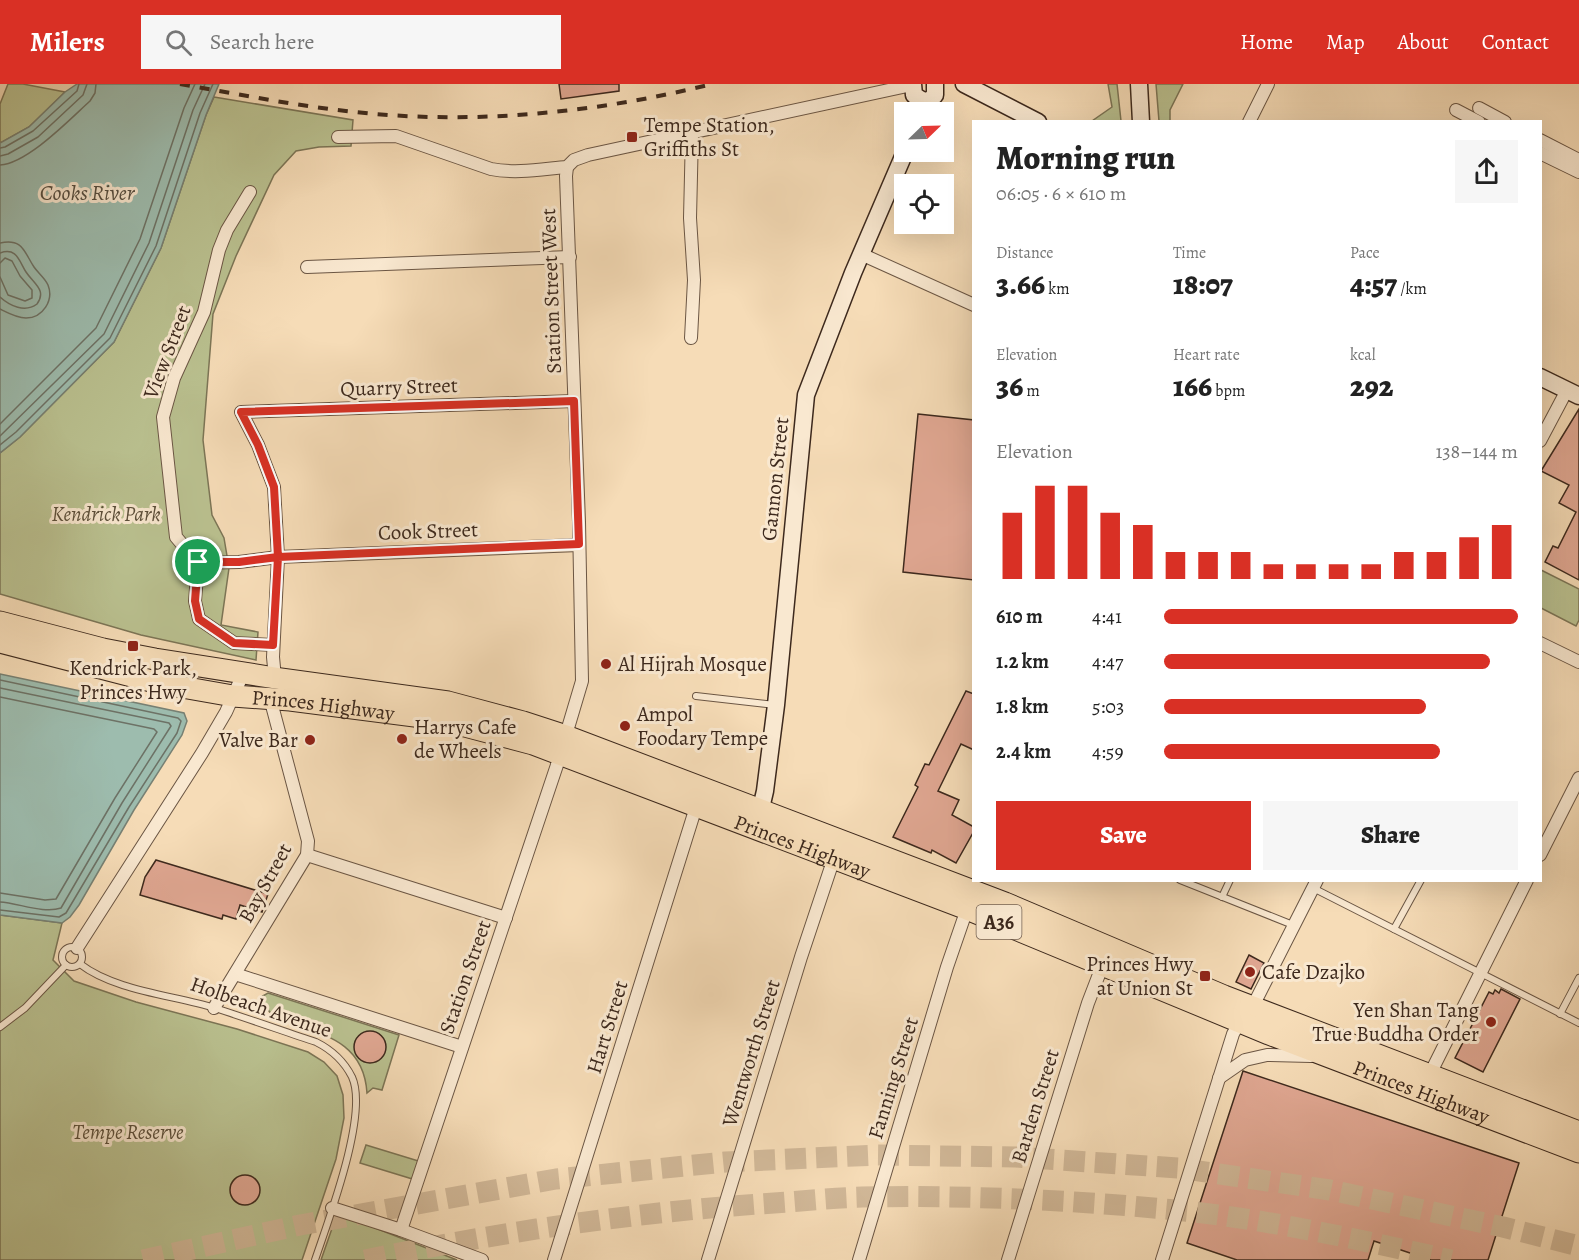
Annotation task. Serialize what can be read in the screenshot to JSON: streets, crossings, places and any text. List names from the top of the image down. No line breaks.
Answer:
{"streets":{"highway":["Princes Highway","A36"],"street":["Station Street West","View Street","Quarry Street","Gannon Street","Cook Street","Bay Street","Station Street","Hart Street","Wentworth Street","Fanning Street","Barden Street"],"lane":["Holbeach Avenue"]},"crossings":[["Station Street West","Quarry Street"],["Station Street West","Cook Street"],["Station Street West","Princes Highway"],["Station Street West","Station Street"],["Quarry Street","Bay Street"],["Gannon Street","Princes Highway"],["Cook Street","Bay Street"],["Princes Highway","Bay Street"],["Princes Highway","Station Street"],["Princes Highway","Hart Street"],["Princes Highway","Wentworth Street"],["Princes Highway","Fanning Street"],["Princes Highway","Barden Street"],["Bay Street","Holbeach Avenue"]],"water":["Cooks River"],"parks":["Kendrick Park","Tempe Reserve"],"places":{"transit":["Tempe Station, Griffiths St","Kendrick Park, Princes Hwy","Princes Hwy at Union St"],"other":["Al Hijrah Mosque","Ampol Foodary Tempe","Harrys Cafe de Wheels","Valve Bar","Cafe Dzajko","Yen Shan Tang True Buddha Order"]},"north":"top right","page":{"header":"Milers","search":"Search here","nav":["Home","Map","About","Contact"],"heading":["Morning run","06:05 · 6 × 610 m"],"stats":[["Distance","3.66 km"],["Time","18:07"],["Pace","4:57 /km"],["Elevation","36 m"],["Heart rate","166 bpm"],["kcal","292"]],"chart":["Elevation","138–144 m"],"list":[{"name":"610 m","note":"4:41"},{"name":"1.2 km","note":"4:47"},{"name":"1.8 km","note":"5:03"},{"name":"2.4 km","note":"4:59"}],"buttons":["Save","Share"]}}
